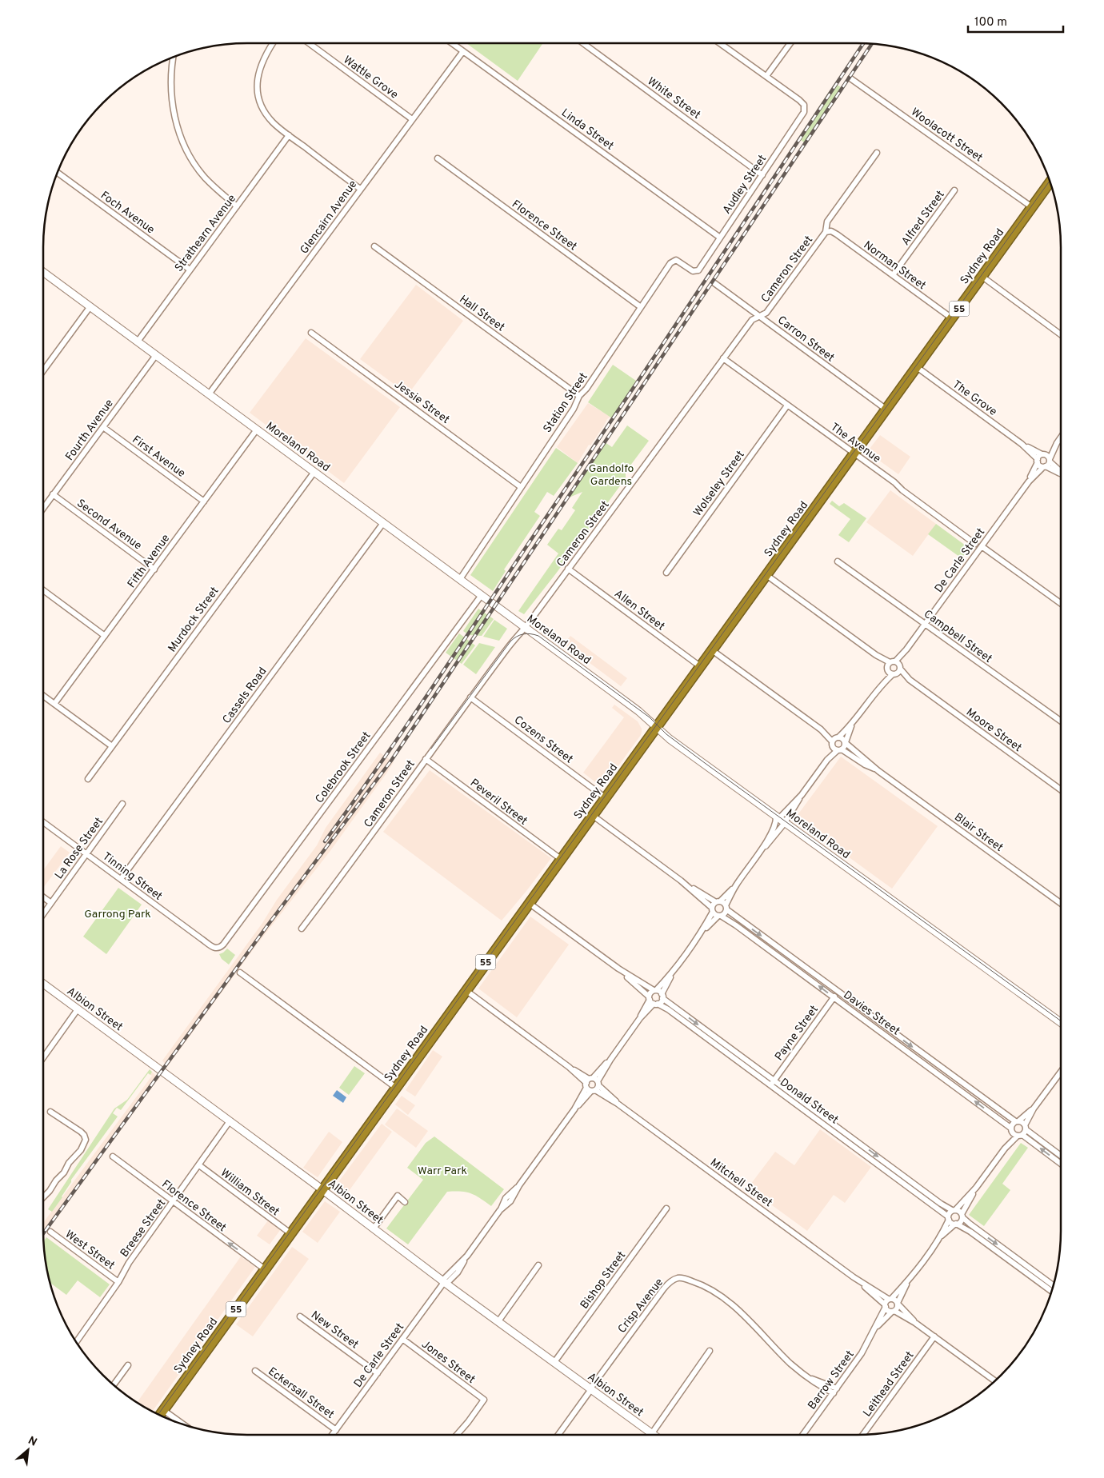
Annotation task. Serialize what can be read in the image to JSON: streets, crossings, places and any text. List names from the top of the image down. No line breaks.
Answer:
{"streets":{"highway":["Sydney Road","55"],"main road":["Moreland Road","Albion Street"],"street":["Wattle Grove","White Street","Linda Street","Woolacott Street","Audley Street","Foch Avenue","Glencairn Avenue","Alfred Street","Florence Street","Strathearn Avenue","Norman Street","Cameron Street","Hall Street","Carron Street","The Grove","Jessie Street","Station Street","Fourth Avenue","The Avenue","First Avenue","Wolseley Street","Second Avenue","De Carle Street","Fifth Avenue","Allen Street","Murdock Street","Campbell Street","Cassels Road","Moore Street","Cozens Street","Colebrook Street","Peveril Street","Blair Street","La Rose Street","Tinning Street","Davies Street","Payne Street","Donald Street","Mitchell Street","William Street","Breese Street","West Street","Bishop Street","Crisp Avenue","New Street","Jones Street","Barrow Street","Leithead Street","Eckersall Street"]},"crossings":[["Wattle Grove","Glencairn Avenue"],["White Street","Audley Street"],["Linda Street","Audley Street"],["Linda Street","Glencairn Avenue"],["Woolacott Street","Sydney Road"],["Audley Street","Station Street"],["Foch Avenue","Strathearn Avenue"],["Glencairn Avenue","Moreland Road"],["Alfred Street","Norman Street"],["Florence Street","Sydney Road"],["Florence Street","Station Street"],["Florence Street","Breese Street"],["Strathearn Avenue","Moreland Road"],["Sydney Road","Norman Street"],["Sydney Road","Carron Street"],["Sydney Road","The Grove"],["Sydney Road","The Avenue"],["Sydney Road","Moreland Road"],["Sydney Road","Allen Street"],["Sydney Road","Cozens Street"],["Sydney Road","Peveril Street"],["Sydney Road","Albion Street"],["Sydney Road","Mitchell Street"],["Sydney Road","William Street"],["Norman Street","Cameron Street"],["Cameron Street","Carron Street"],["Cameron Street","The Avenue"],["Cameron Street","Moreland Road"],["Cameron Street","Allen Street"],["Cameron Street","Cozens Street"],["Cameron Street","Peveril Street"],["Hall Street","Station Street"],["The Grove","De Carle Street"],["Jessie Street","Station Street"],["Station Street","Moreland Road"],["Fourth Avenue","Moreland Road"],["Fourth Avenue","First Avenue"],["Fourth Avenue","Second Avenue"],["The Avenue","Wolseley Street"],["Moreland Road","Fifth Avenue"],["Moreland Road","Murdock Street"],["Moreland Road","Cassels Road"],["Moreland Road","Colebrook Street"],["First Avenue","Fifth Avenue"],["Second Avenue","Fifth Avenue"],["De Carle Street","Campbell Street"],["De Carle Street","Moore Street"],["De Carle Street","Blair Street"],["De Carle Street","Albion Street"],["De Carle Street","Donald Street"],["De Carle Street","Mitchell Street"],["De Carle Street","New Street"],["De Carle Street","Jones Street"],["De Carle Street","Eckersall Street"],["Cassels Road","Tinning Street"],["Colebrook Street","Tinning Street"],["La Rose Street","Tinning Street"],["Albion Street","Breese Street"],["Albion Street","Bishop Street"],["Albion Street","Crisp Avenue"],["Davies Street","Payne Street"],["Payne Street","Donald Street"],["Mitchell Street","Barrow Street"],["William Street","Breese Street"],["Breese Street","West Street"],["Crisp Avenue","Barrow Street"]],"parks":["Gandolfo Gardens","Garrong Park","Warr Park"],"scale_bar":"100 m","north":"top right"}
